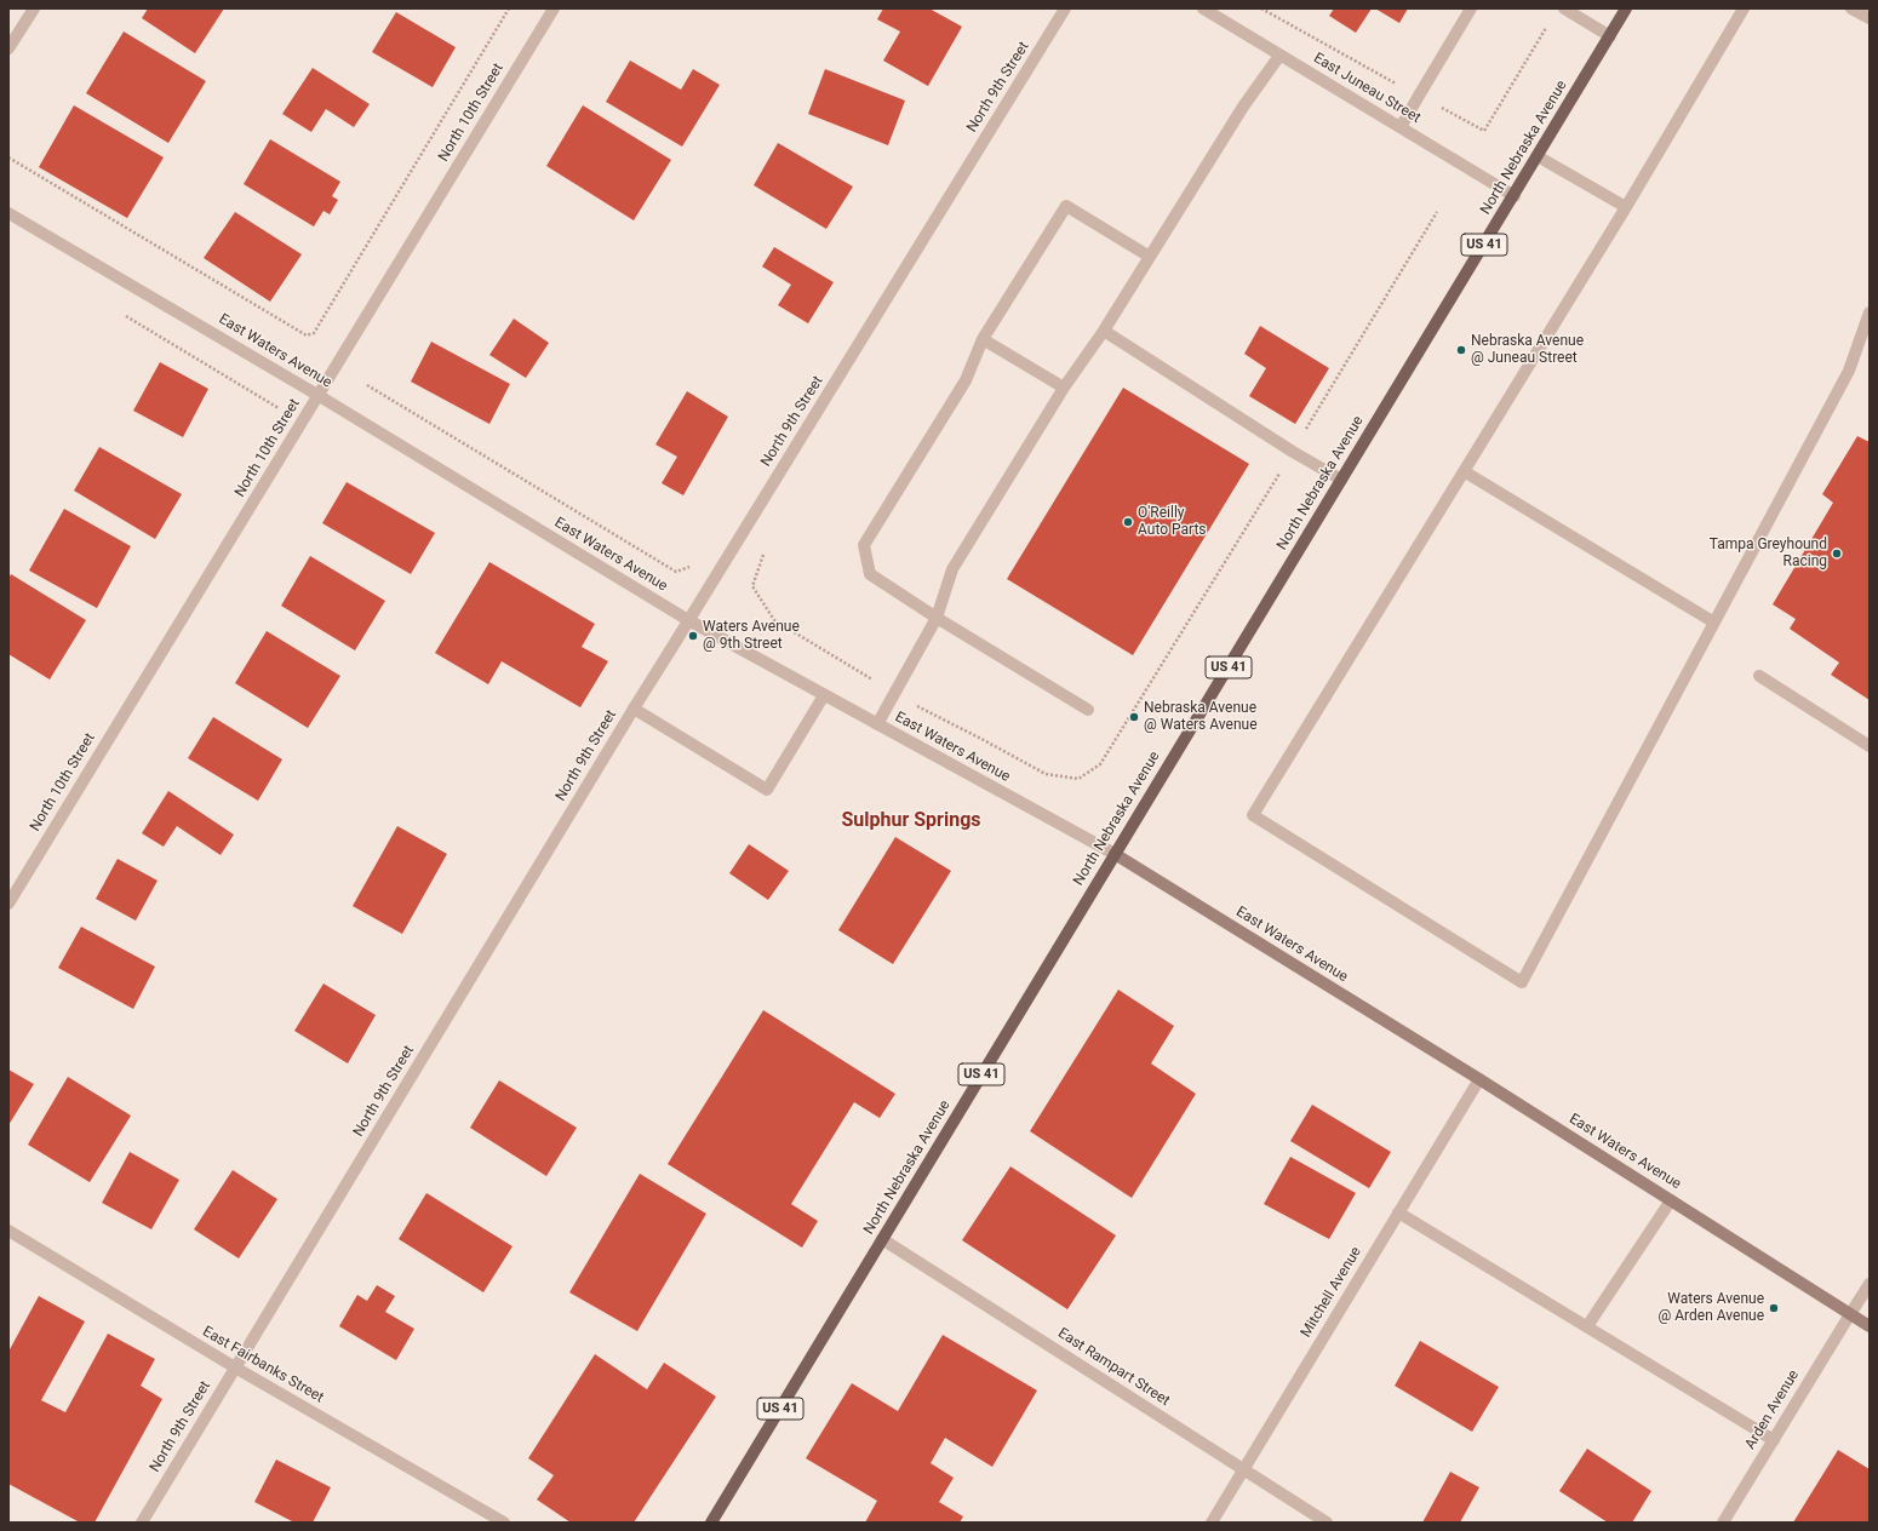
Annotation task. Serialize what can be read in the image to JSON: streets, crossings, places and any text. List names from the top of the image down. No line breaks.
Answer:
{"streets":{"main road":["North Nebraska Avenue","US 41","East Waters Avenue"],"street":["North 9th Street","East Juneau Street","North 10th Street","Mitchell Avenue","East Fairbanks Street","East Rampart Street","Arden Avenue"]},"crossings":[["North 9th Street","East Waters Avenue"],["North 9th Street","East Fairbanks Street"],["East Juneau Street","North Nebraska Avenue"],["North 10th Street","East Waters Avenue"],["North Nebraska Avenue","East Waters Avenue"],["North Nebraska Avenue","East Rampart Street"],["East Waters Avenue","Mitchell Avenue"],["East Waters Avenue","Arden Avenue"],["Mitchell Avenue","East Rampart Street"]],"districts":["Sulphur Springs"],"places":["Nebraska Avenue @ Juneau Street","O'Reilly Auto Parts","Tampa Greyhound Racing","Waters Avenue @ 9th Street","Nebraska Avenue @ Waters Avenue","Waters Avenue @ Arden Avenue"]}
